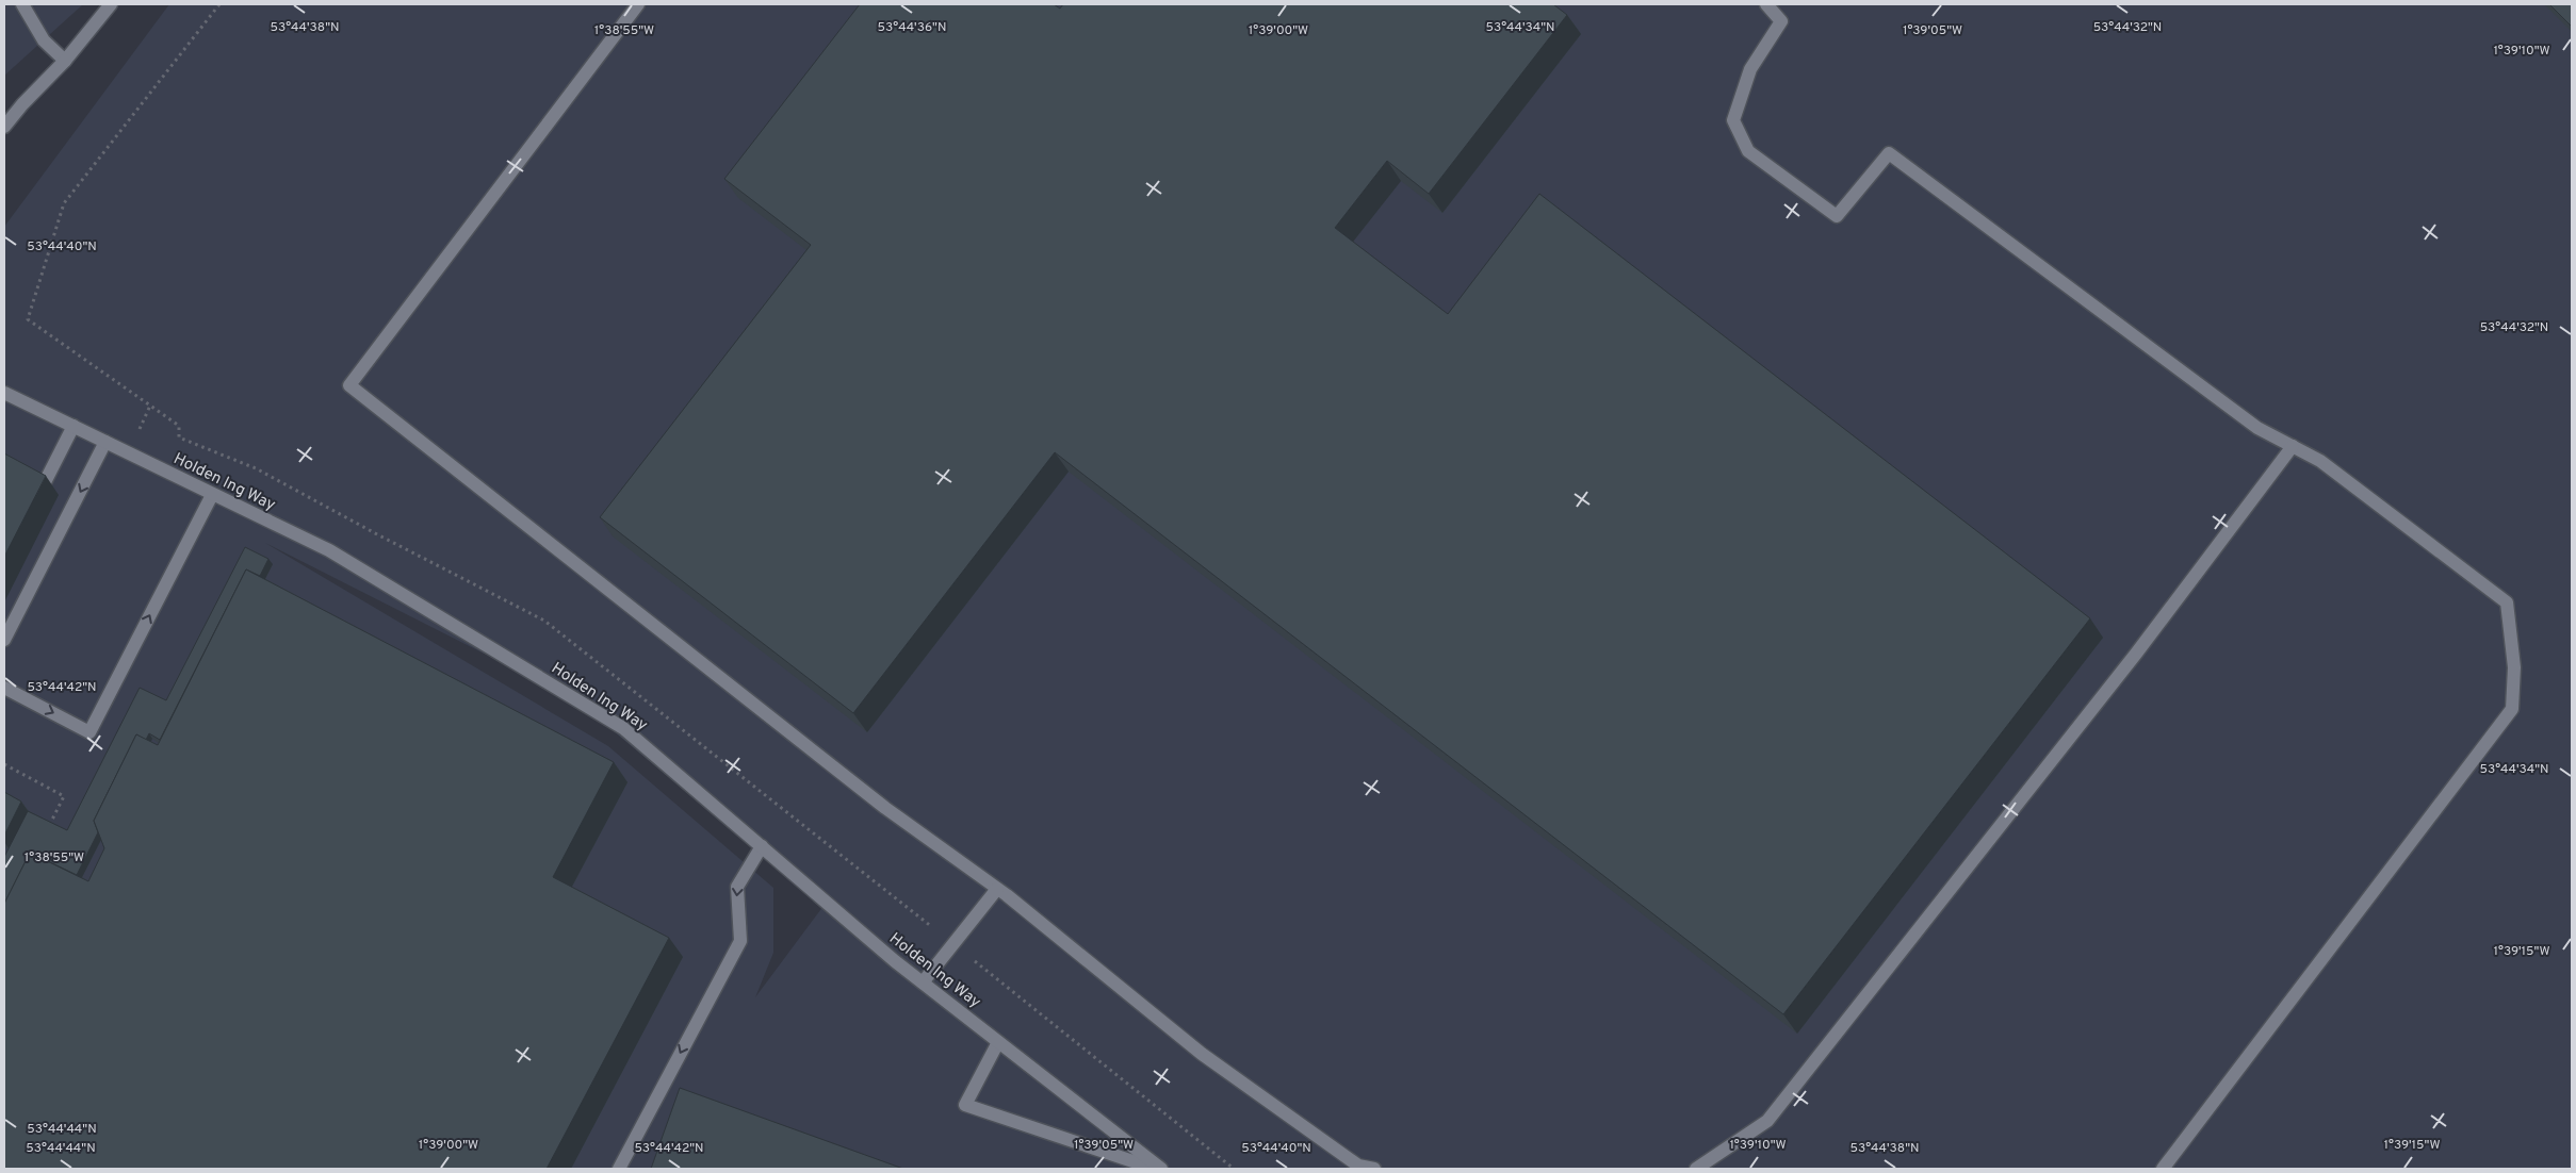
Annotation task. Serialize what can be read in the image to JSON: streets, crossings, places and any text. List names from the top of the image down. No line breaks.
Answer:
{"streets":{"street":["Holden Ing Way"]},"coordinates":["53°44'38\"N","53°44'36\"N","53°44'34\"N","53°44'32\"N","1°39'00\"W","1°39'05\"W","1°38'55\"W","1°39'10\"W","53°44'40\"N","53°44'42\"N","1°39'15\"W","53°44'44\"N"]}
